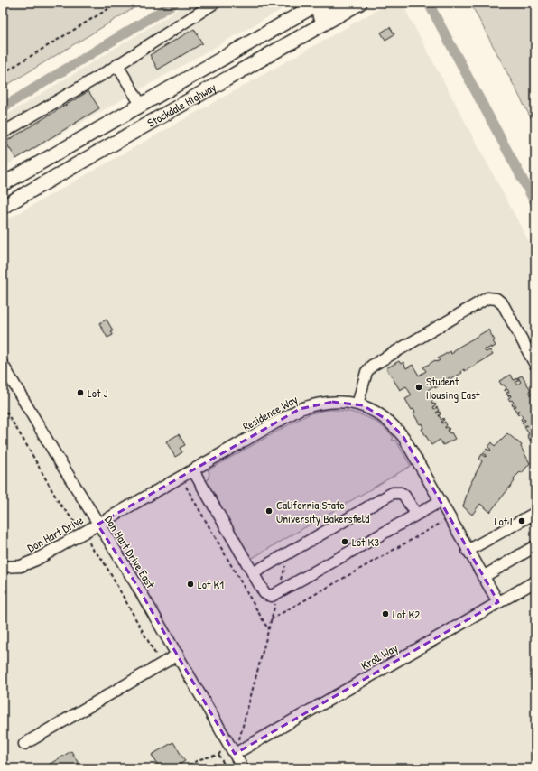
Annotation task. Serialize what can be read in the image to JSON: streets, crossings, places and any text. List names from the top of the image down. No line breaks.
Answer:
{"streets":{"main road":["Stockdale Highway"],"street":["Residence Way","Don Hart Drive","Don Hart Drive East","Kroll Way"]},"crossings":[["Residence Way","Don Hart Drive"],["Residence Way","Don Hart Drive East"],["Residence Way","Kroll Way"],["Don Hart Drive","Don Hart Drive East"],["Don Hart Drive East","Kroll Way"]],"places":["Student Housing East","Lot J","California State University Bakersfield","Lot L","Lot K3","Lot K1","Lot K2"]}
